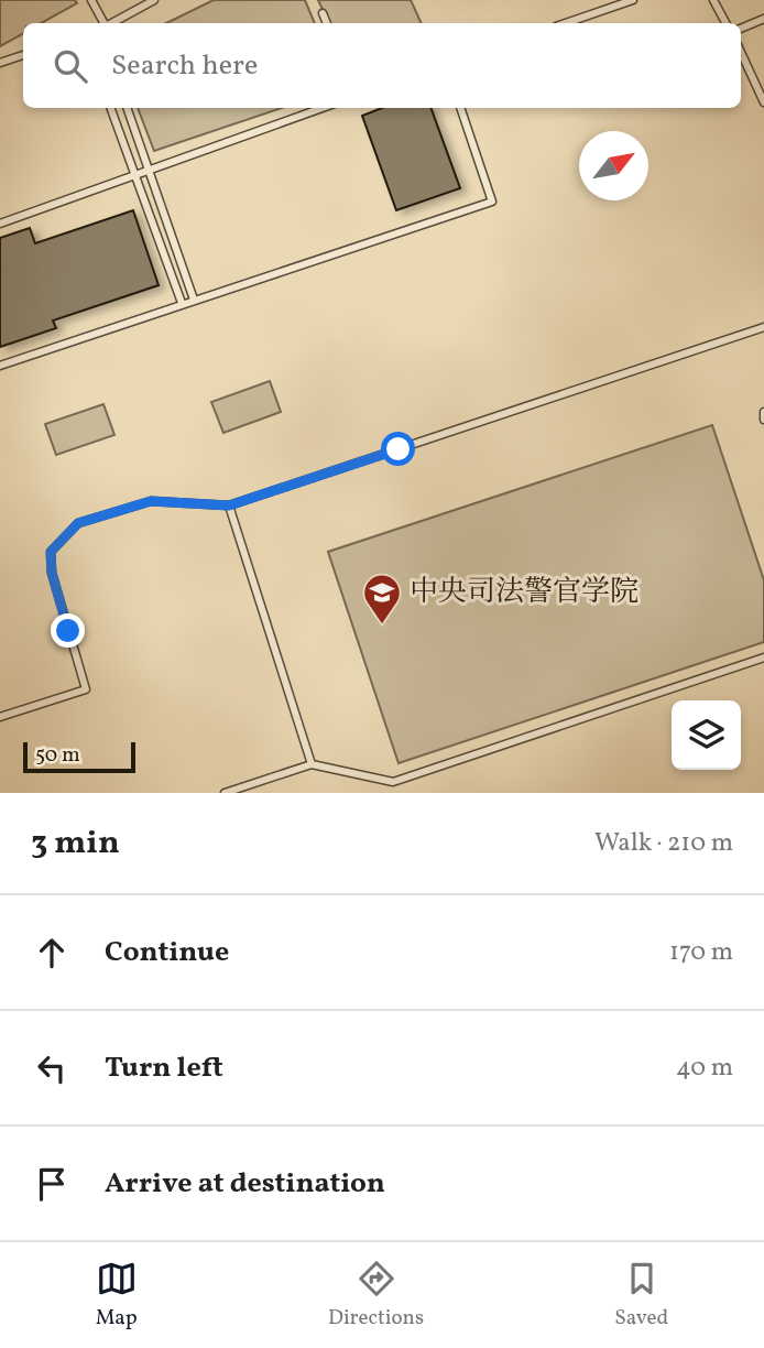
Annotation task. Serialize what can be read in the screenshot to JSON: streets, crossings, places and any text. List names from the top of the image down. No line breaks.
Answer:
{"places":{"school or university":["中央司法警官学院"]},"scale_bar":"50 m","north":"top right","page":{"search":"Search here","scale":"50 m","heading":["3 min","Walk · 210 m"],"list":[["Continue","170 m"],["Turn left","40 m"],"Arrive at destination"],"nav":["Map","Directions","Saved"]}}
